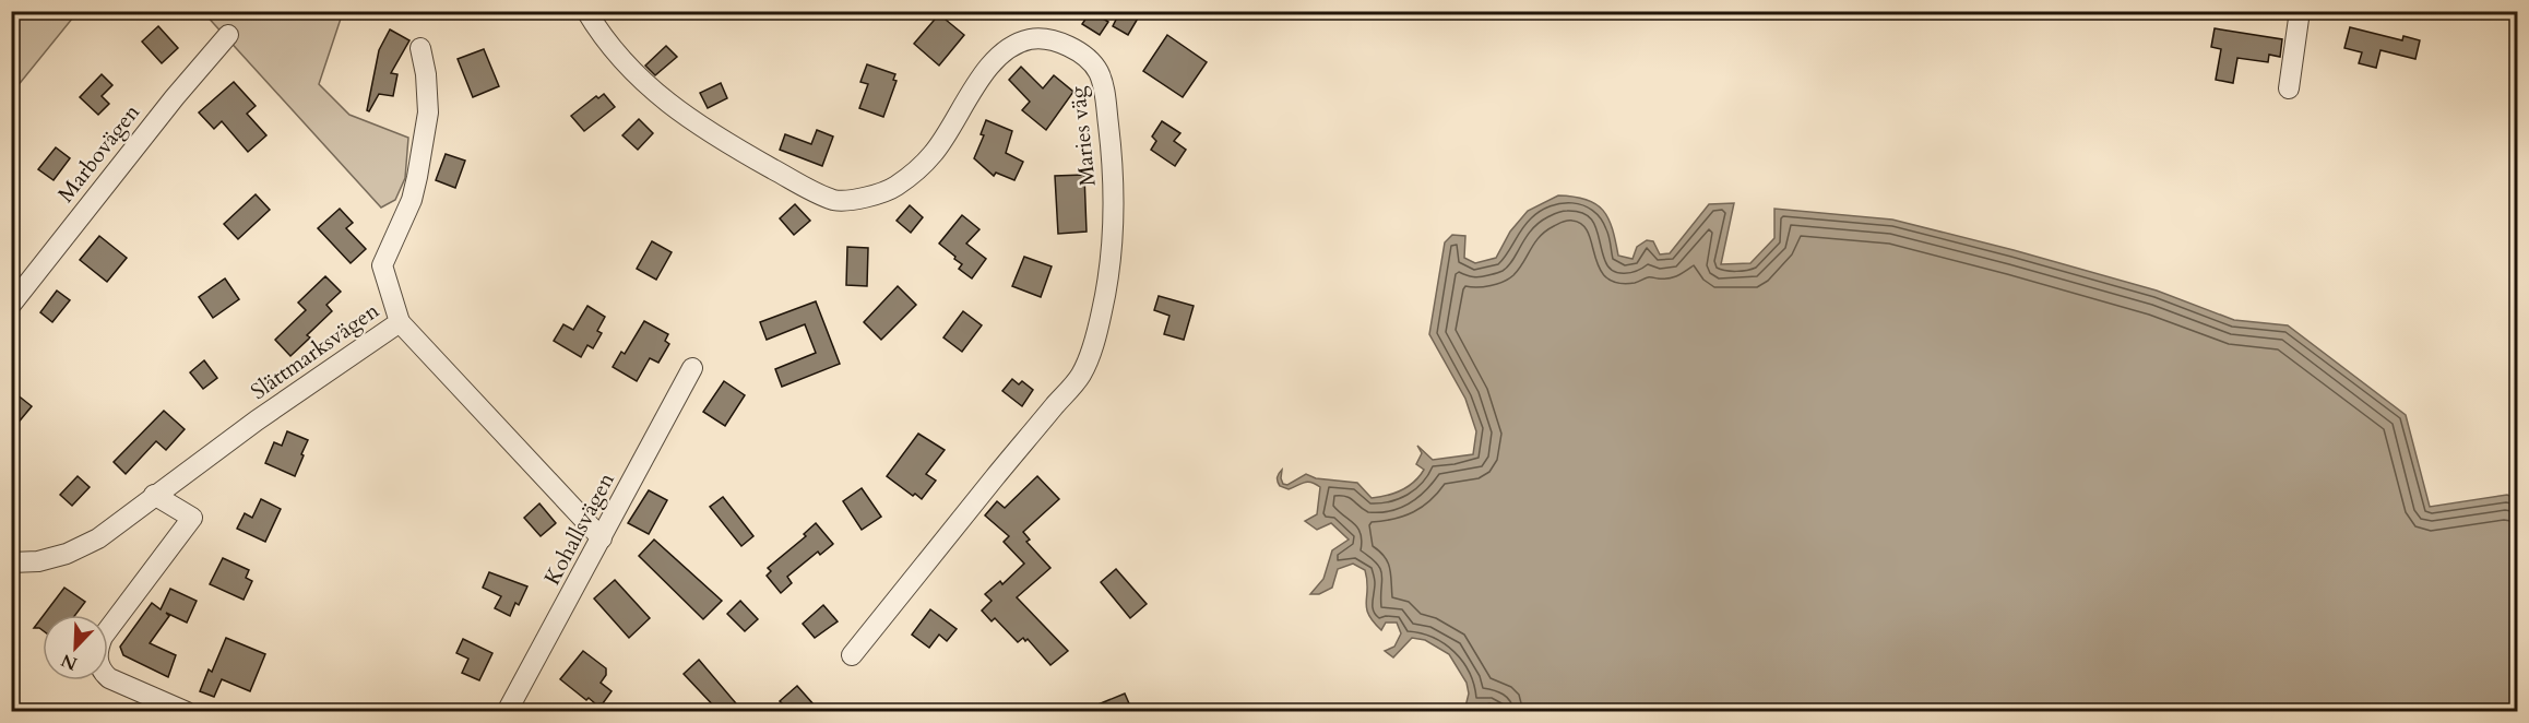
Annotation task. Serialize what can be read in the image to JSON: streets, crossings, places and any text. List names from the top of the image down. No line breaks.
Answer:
{"streets":{"street":["Maries väg","Marbovägen","Slättmarksvägen","Kohallsvägen"]},"north":"bottom left"}
